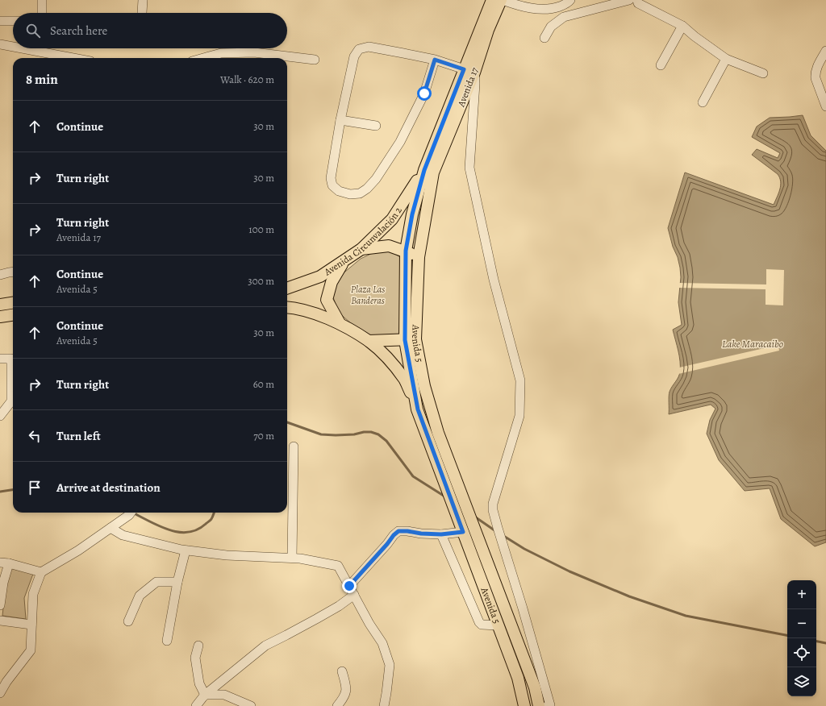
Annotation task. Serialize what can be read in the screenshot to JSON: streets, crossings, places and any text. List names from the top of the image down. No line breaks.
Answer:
{"streets":{"main road":["Avenida 17","Avenida Circunvalación 2","Avenida 5"]},"crossings":[["Avenida 17","Avenida Circunvalación 2"],["Avenida 17","Avenida 5"],["Avenida Circunvalación 2","Avenida 5"]],"water":["Lake Maracaibo"],"parks":["Plaza Las Banderas"],"page":{"search":"Search here","heading":["8 min","Walk · 620 m"],"list":[["Continue","30 m"],["Turn right","30 m"],["Turn right","Avenida 17","100 m"],["Continue","Avenida 5","300 m"],["Continue","Avenida 5","30 m"],["Turn right","60 m"],["Turn left","70 m"],"Arrive at destination"],"map_buttons":["+","−"]}}
